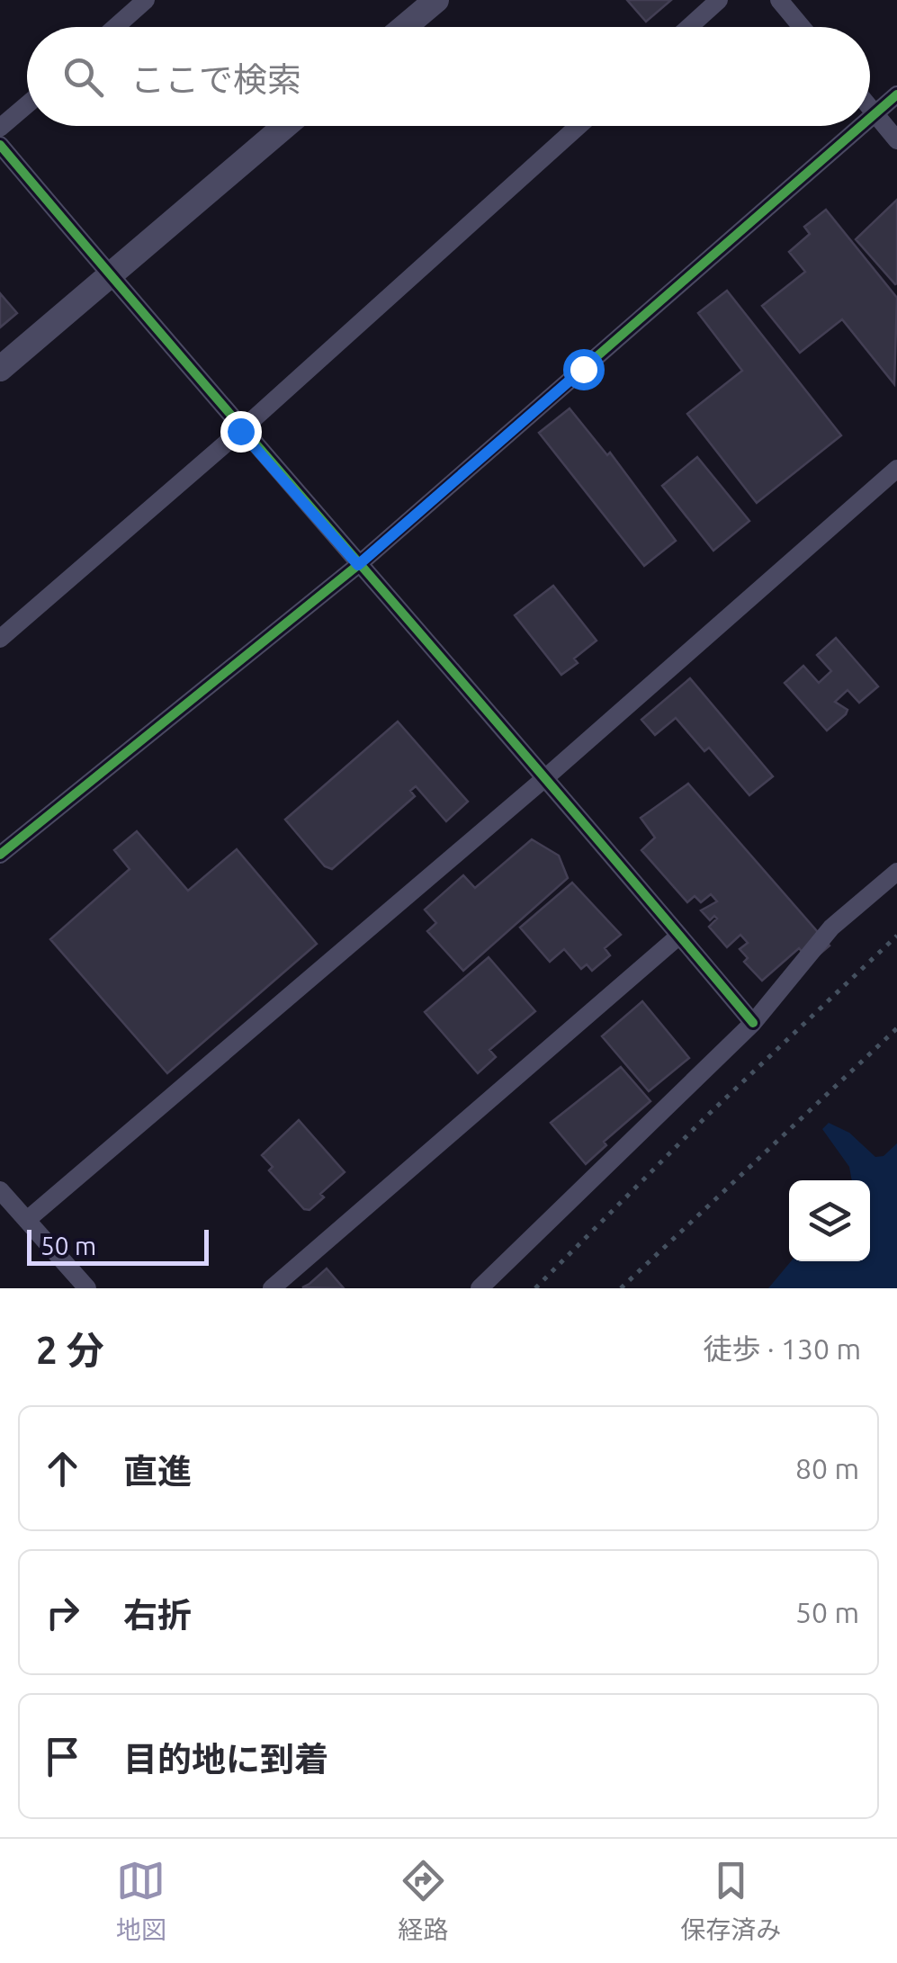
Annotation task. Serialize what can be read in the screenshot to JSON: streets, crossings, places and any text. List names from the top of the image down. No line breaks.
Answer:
{"scale_bar":"50 m","page":{"search":"ここで検索","scale":"50 m","heading":["2 分","徒歩 · 130 m"],"list":[["直進","80 m"],["右折","50 m"],"目的地に到着"],"nav":["地図","経路","保存済み"]}}
